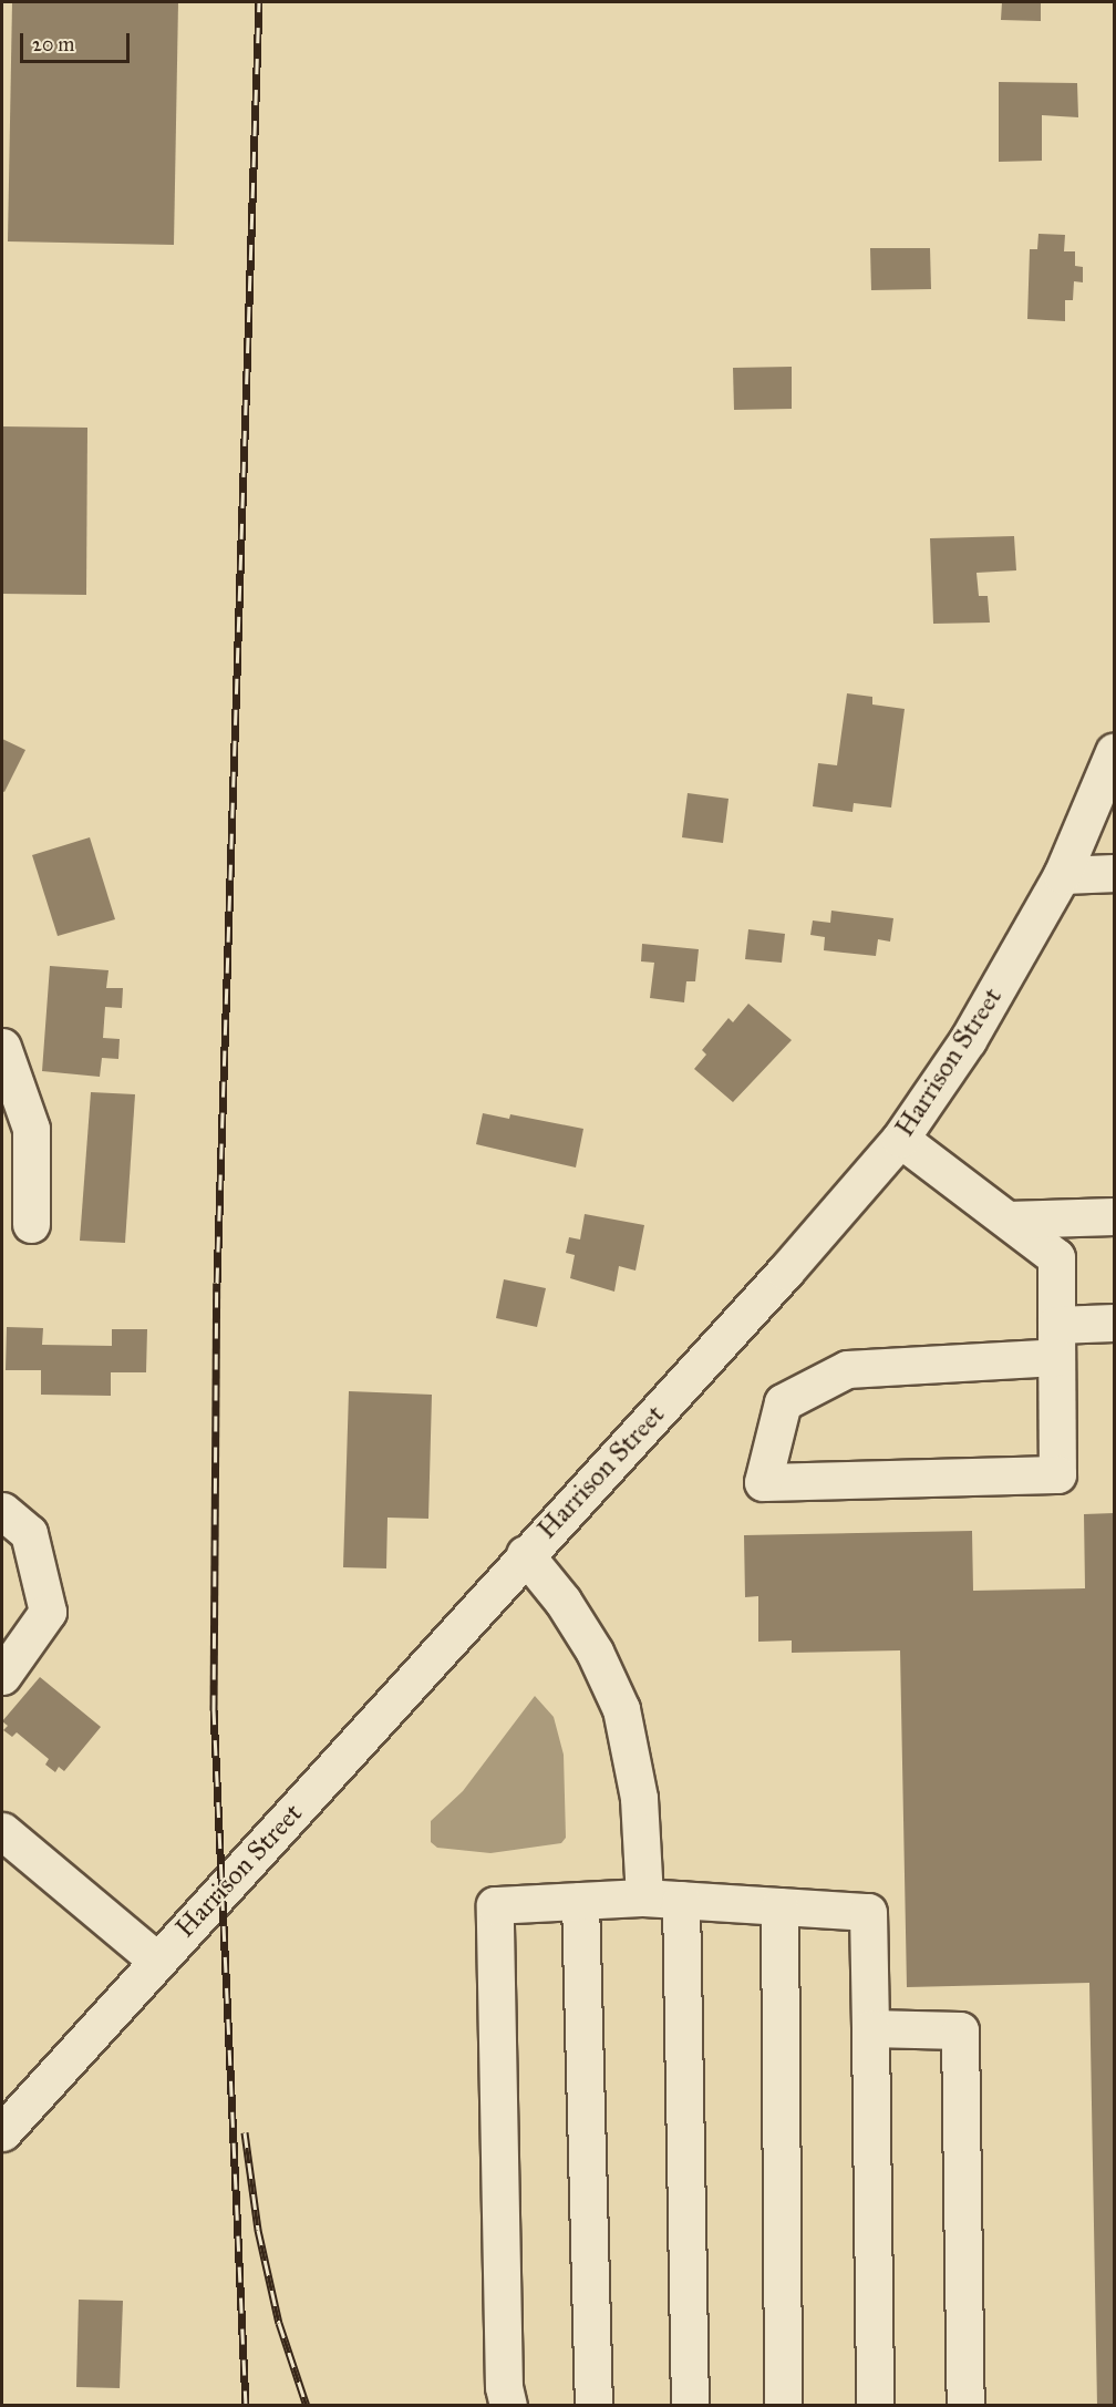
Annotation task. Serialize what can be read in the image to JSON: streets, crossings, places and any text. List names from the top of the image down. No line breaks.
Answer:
{"streets":{"street":["Harrison Street"]},"scale_bar":"20 m"}
